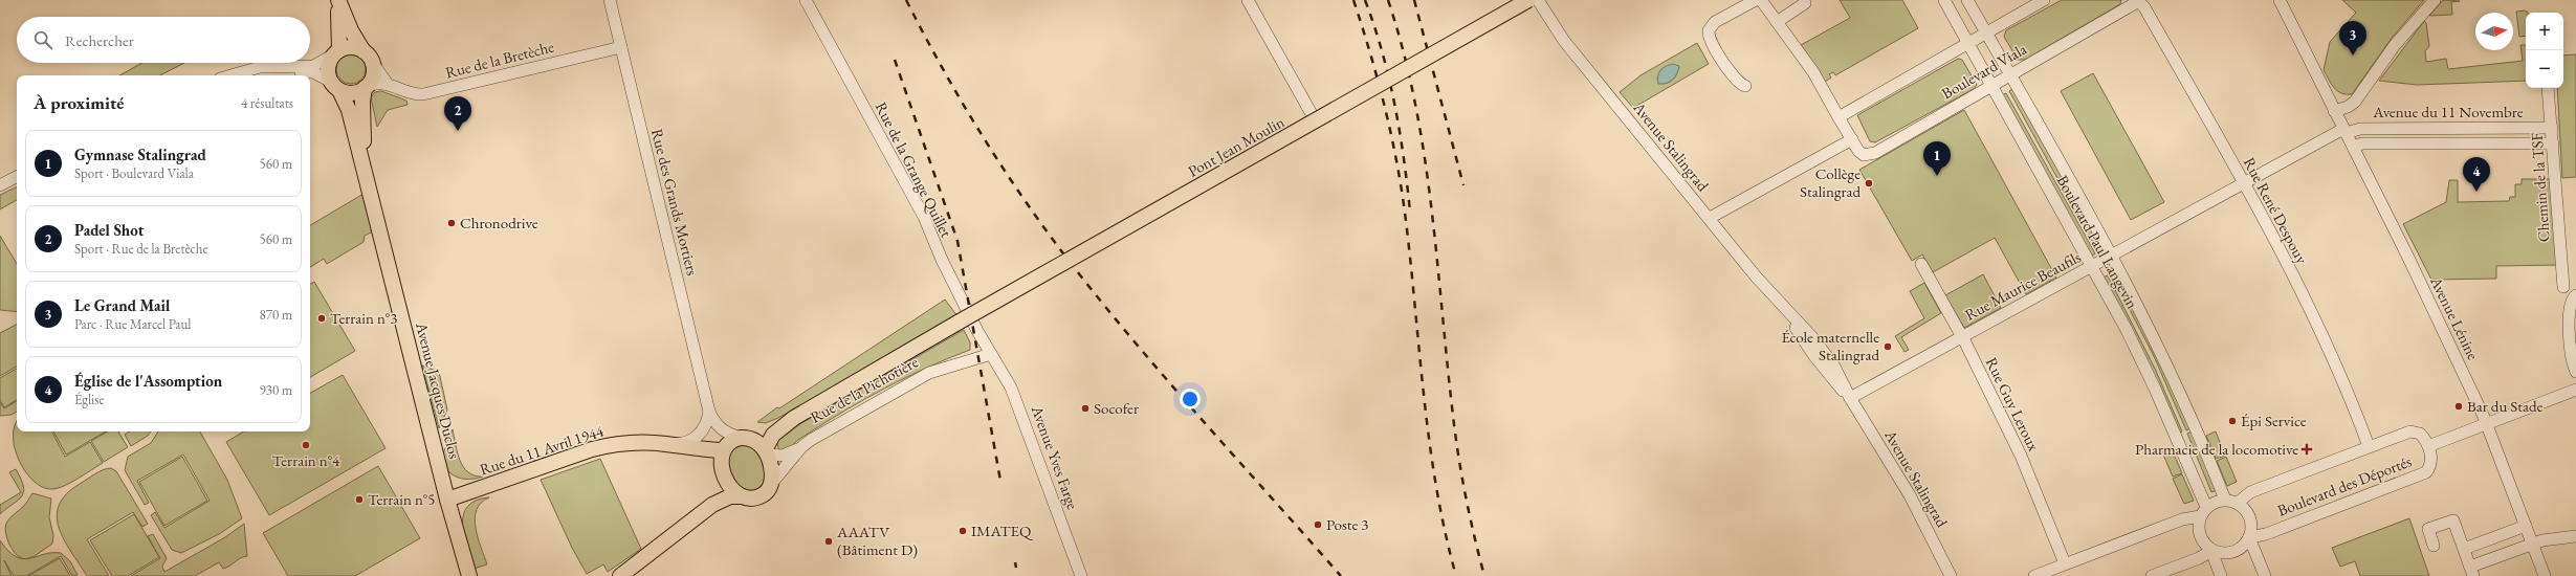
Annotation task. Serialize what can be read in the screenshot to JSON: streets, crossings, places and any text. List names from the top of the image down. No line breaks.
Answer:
{"streets":{"main road":["Pont Jean Moulin","Avenue Jacques Duclos","Rue du 11 Avril 1944"],"street":["Rue de la Bretèche","Boulevard Viala","Avenue du 11 Novembre","Avenue Stalingrad","Rue de la Grange Quillet","Chemin de la TSF","Rue des Grands Mortiers","Rue René Despouy","Boulevard Paul Langevin","Rue Maurice Beaufils","Avenue Lénine","Rue de la Pichotière","Rue Guy Leroux","Avenue Yves Farge","Boulevard des Déportés"]},"crossings":[["Rue de la Bretèche","Rue des Grands Mortiers"],["Boulevard Viala","Rue René Despouy"],["Boulevard Viala","Boulevard Paul Langevin"],["Avenue du 11 Novembre","Chemin de la TSF"],["Avenue du 11 Novembre","Rue Maurice Beaufils"],["Avenue du 11 Novembre","Avenue Lénine"],["Avenue Stalingrad","Rue Maurice Beaufils"],["Rue de la Grange Quillet","Rue de la Pichotière"],["Rue de la Grange Quillet","Avenue Yves Farge"],["Rue des Grands Mortiers","Rue de la Pichotière"],["Rue des Grands Mortiers","Rue du 11 Avril 1944"],["Rue René Despouy","Rue Maurice Beaufils"],["Rue René Despouy","Boulevard des Déportés"],["Boulevard Paul Langevin","Rue Maurice Beaufils"],["Boulevard Paul Langevin","Boulevard des Déportés"],["Rue Maurice Beaufils","Avenue Lénine"],["Rue Maurice Beaufils","Rue Guy Leroux"],["Avenue Lénine","Boulevard des Déportés"],["Rue de la Pichotière","Rue du 11 Avril 1944"],["Rue de la Pichotière","Avenue Yves Farge"],["Avenue Jacques Duclos","Rue du 11 Avril 1944"]],"places":{"other":["Collège Stalingrad","Chronodrive","Terrain n°3","École maternelle Stalingrad","Bar du Stade","Socofer","Épi Service","Terrain n°4","Terrain n°5","Poste 3","IMATEQ","AAATV (Bâtiment D)"],"health":["Pharmacie de la locomotive"]},"north":"right","page":{"map_buttons":["+","−"],"search":"Rechercher","pins":["3","2","1","4"],"heading":["À proximité","4 résultats"],"list":[{"mark":"1","name":"Gymnase Stalingrad","note":"Sport · Boulevard Viala","value":"560 m"},{"mark":"2","name":"Padel Shot","note":"Sport · Rue de la Bretèche","value":"560 m"},{"mark":"3","name":"Le Grand Mail","note":"Parc · Rue Marcel Paul","value":"870 m"},{"mark":"4","name":"Église de l'Assomption","note":"Église","value":"930 m"}]}}
